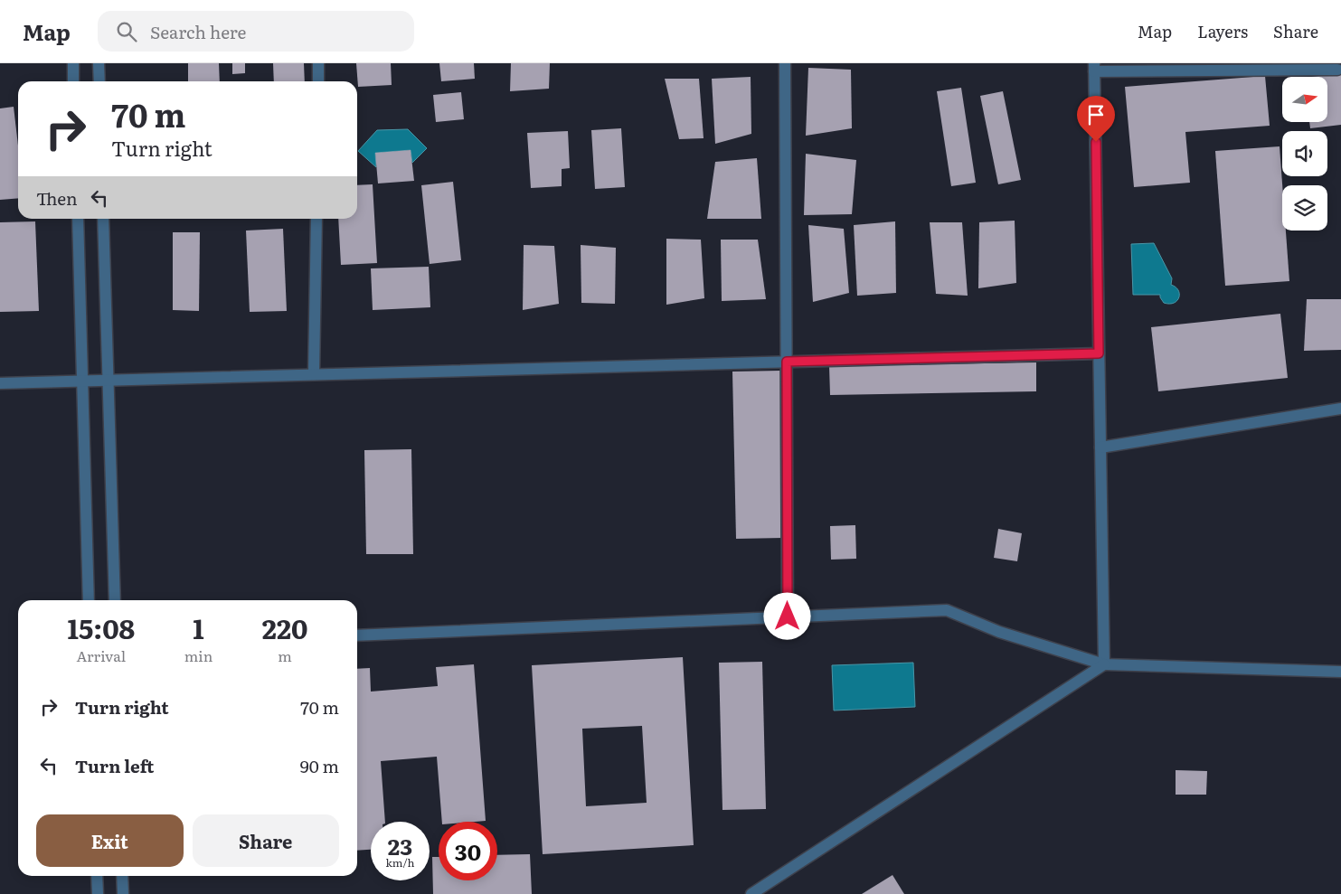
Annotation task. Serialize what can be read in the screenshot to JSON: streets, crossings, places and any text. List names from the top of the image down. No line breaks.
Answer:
{"north":"right","page":{"header":"Map","search":"Search here","nav":["Map","Layers","Share"],"turn":["70 m","Turn right"],"then":"Then","eta":["15:08","Arrival","1","min","220","m"],"list":[{"name":"Turn right","value":"70 m"},{"name":"Turn left","value":"90 m"}],"buttons":["Exit","Share"],"speed":"23 km/h","limit":"30"}}
